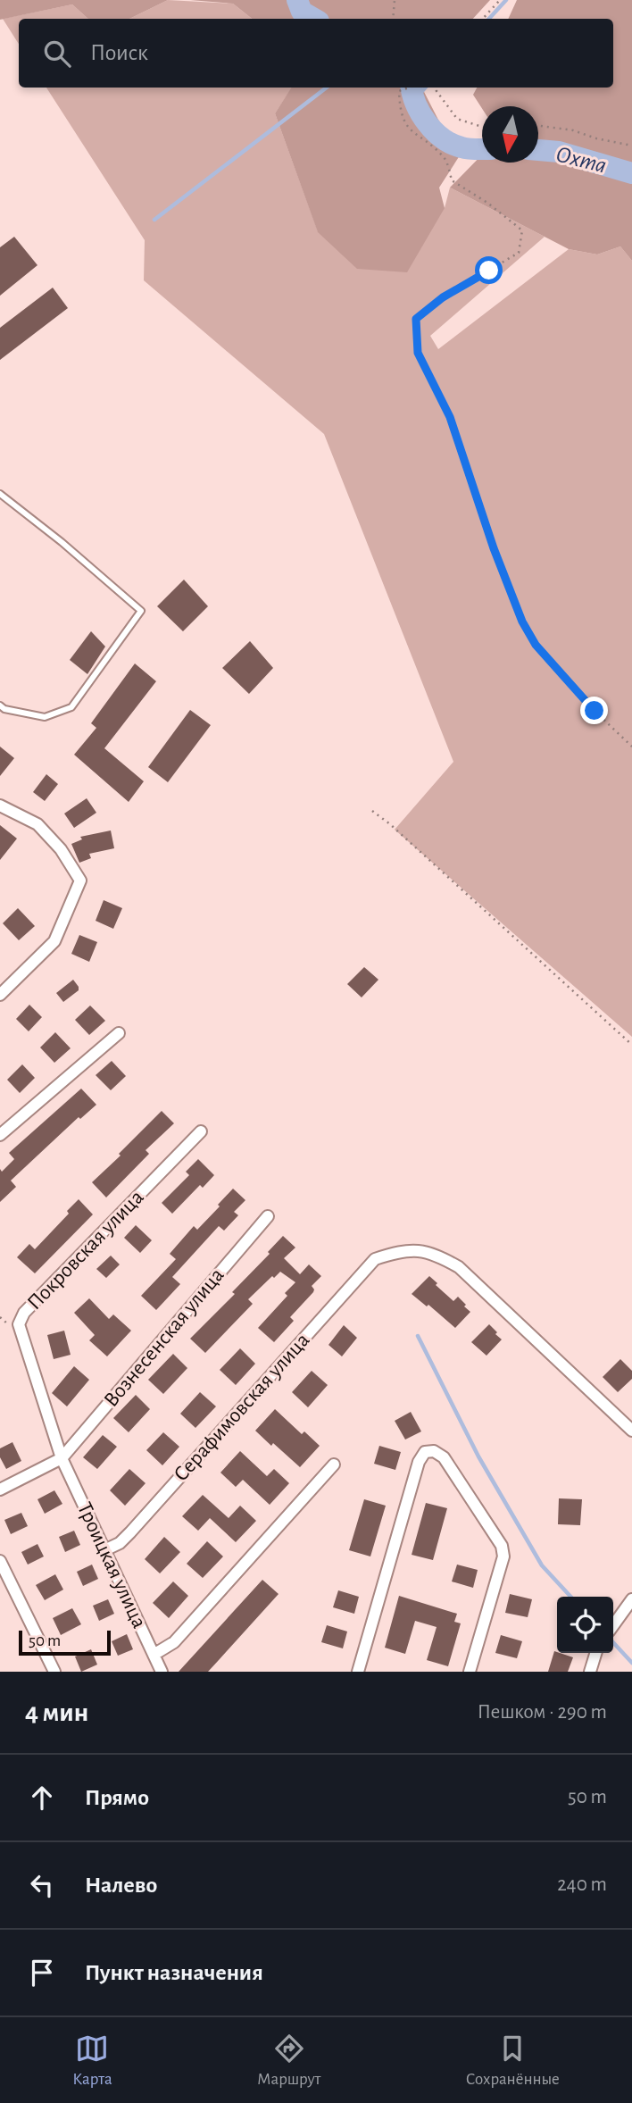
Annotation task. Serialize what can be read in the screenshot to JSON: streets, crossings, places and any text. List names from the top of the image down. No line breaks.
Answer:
{"streets":{"street":["Покровская улица","Вознесенская улица","Серафимовская улица","Троицкая улица"]},"crossings":[["Покровская улица","Вознесенская улица"],["Покровская улица","Троицкая улица"],["Вознесенская улица","Троицкая улица"],["Серафимовская улица","Троицкая улица"]],"water":["Охта"],"scale_bar":"50 m","north":"bottom","page":{"search":"Поиск","scale":"50 m","heading":["4 мин","Пешком · 290 m"],"list":[["Прямо","50 m"],["Налево","240 m"],"Пункт назначения"],"nav":["Карта","Маршрут","Сохранённые"]}}
